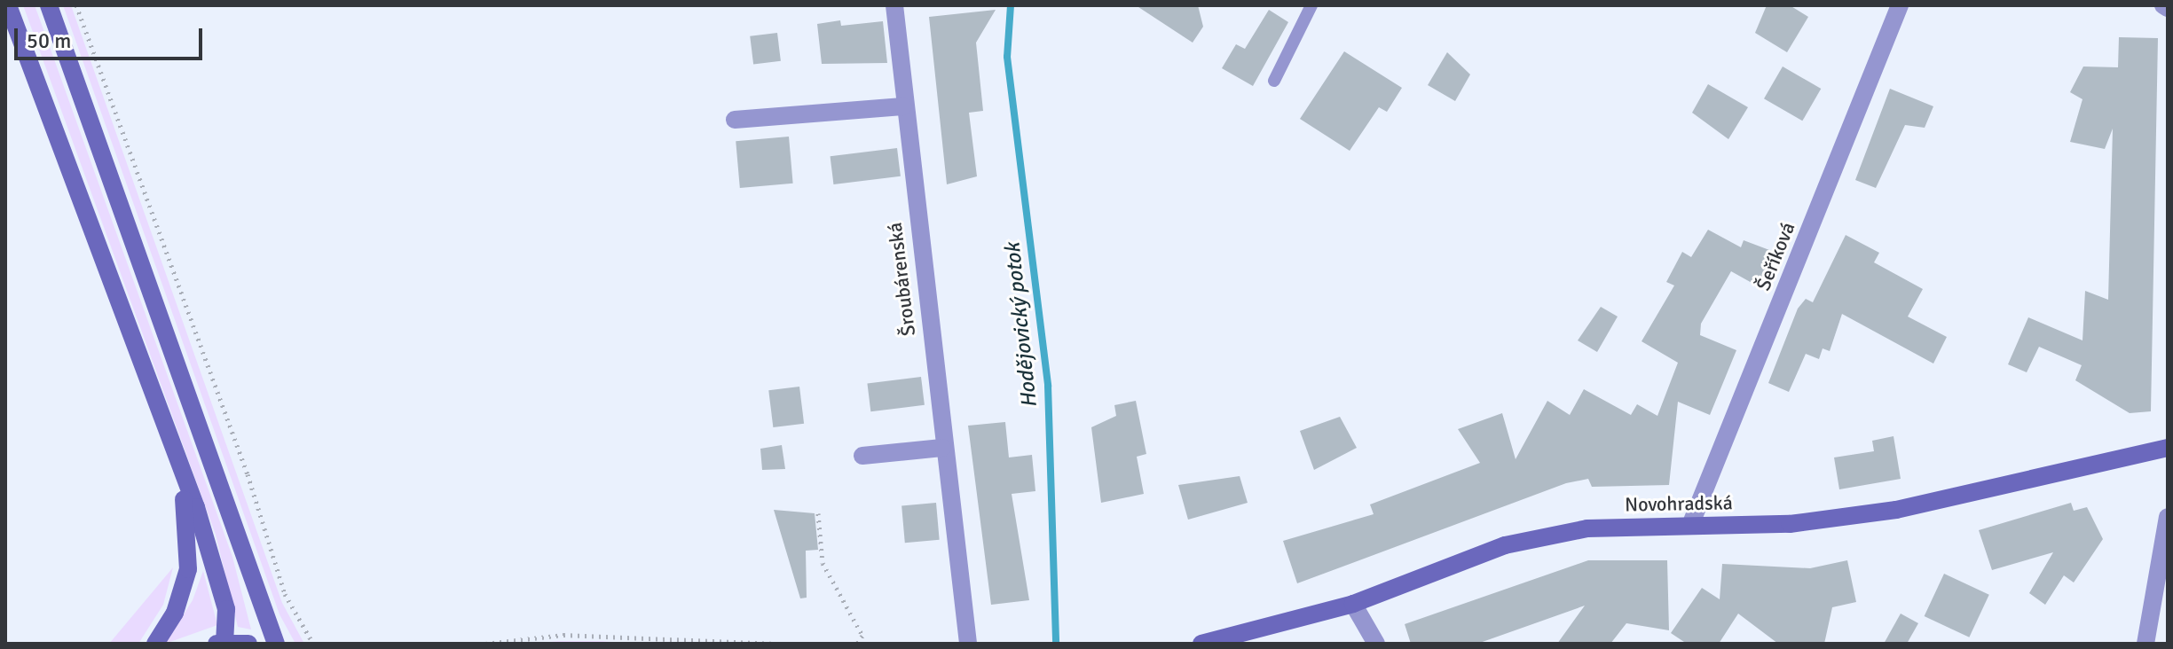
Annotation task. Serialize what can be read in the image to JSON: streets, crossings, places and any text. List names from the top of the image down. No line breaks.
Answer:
{"streets":{"main road":["Novohradská"],"street":["Šeříková","Šroubárenská"]},"crossings":[["Šeříková","Novohradská"]],"water":["Hodějovický potok"],"scale_bar":"50 m"}
